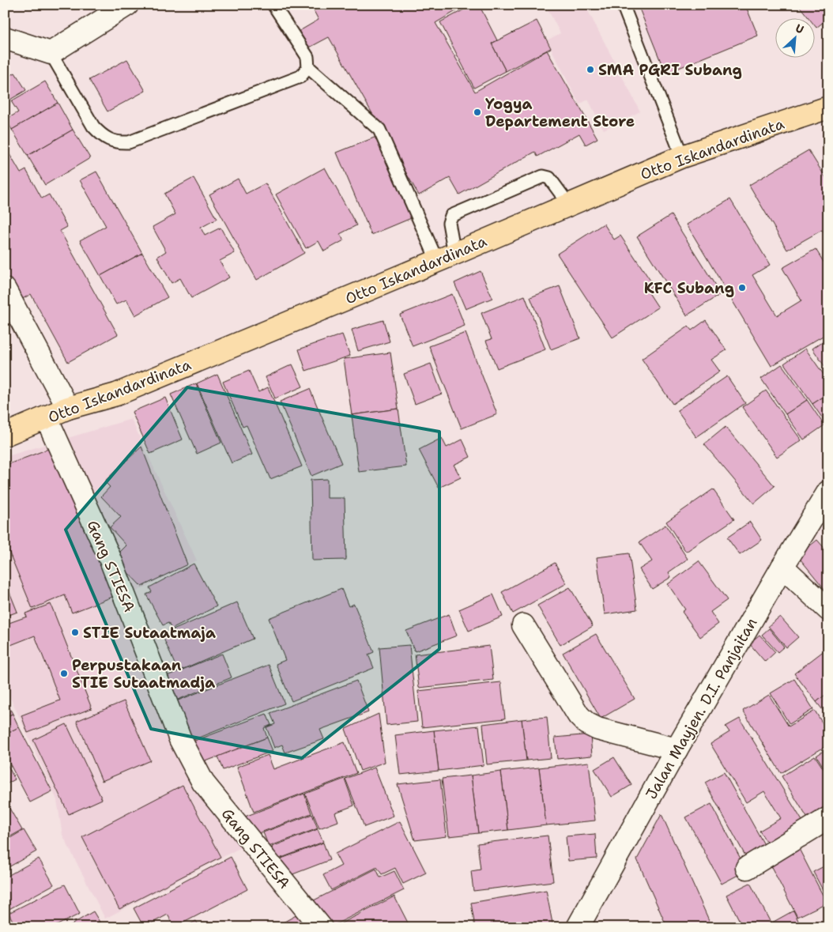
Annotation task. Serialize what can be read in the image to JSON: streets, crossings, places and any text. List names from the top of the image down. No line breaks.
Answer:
{"streets":{"main road":["Otto Iskandardinata"],"street":["Gang STIESA","Jalan Mayjen. D.I. Panjaitan"]},"crossings":[["Otto Iskandardinata","Gang STIESA"]],"places":["SMA PGRI Subang","Yogya Departement Store","KFC Subang","STIE Sutaatmaja","Perpustakaan STIE Sutaatmadja"],"north":"top right"}
